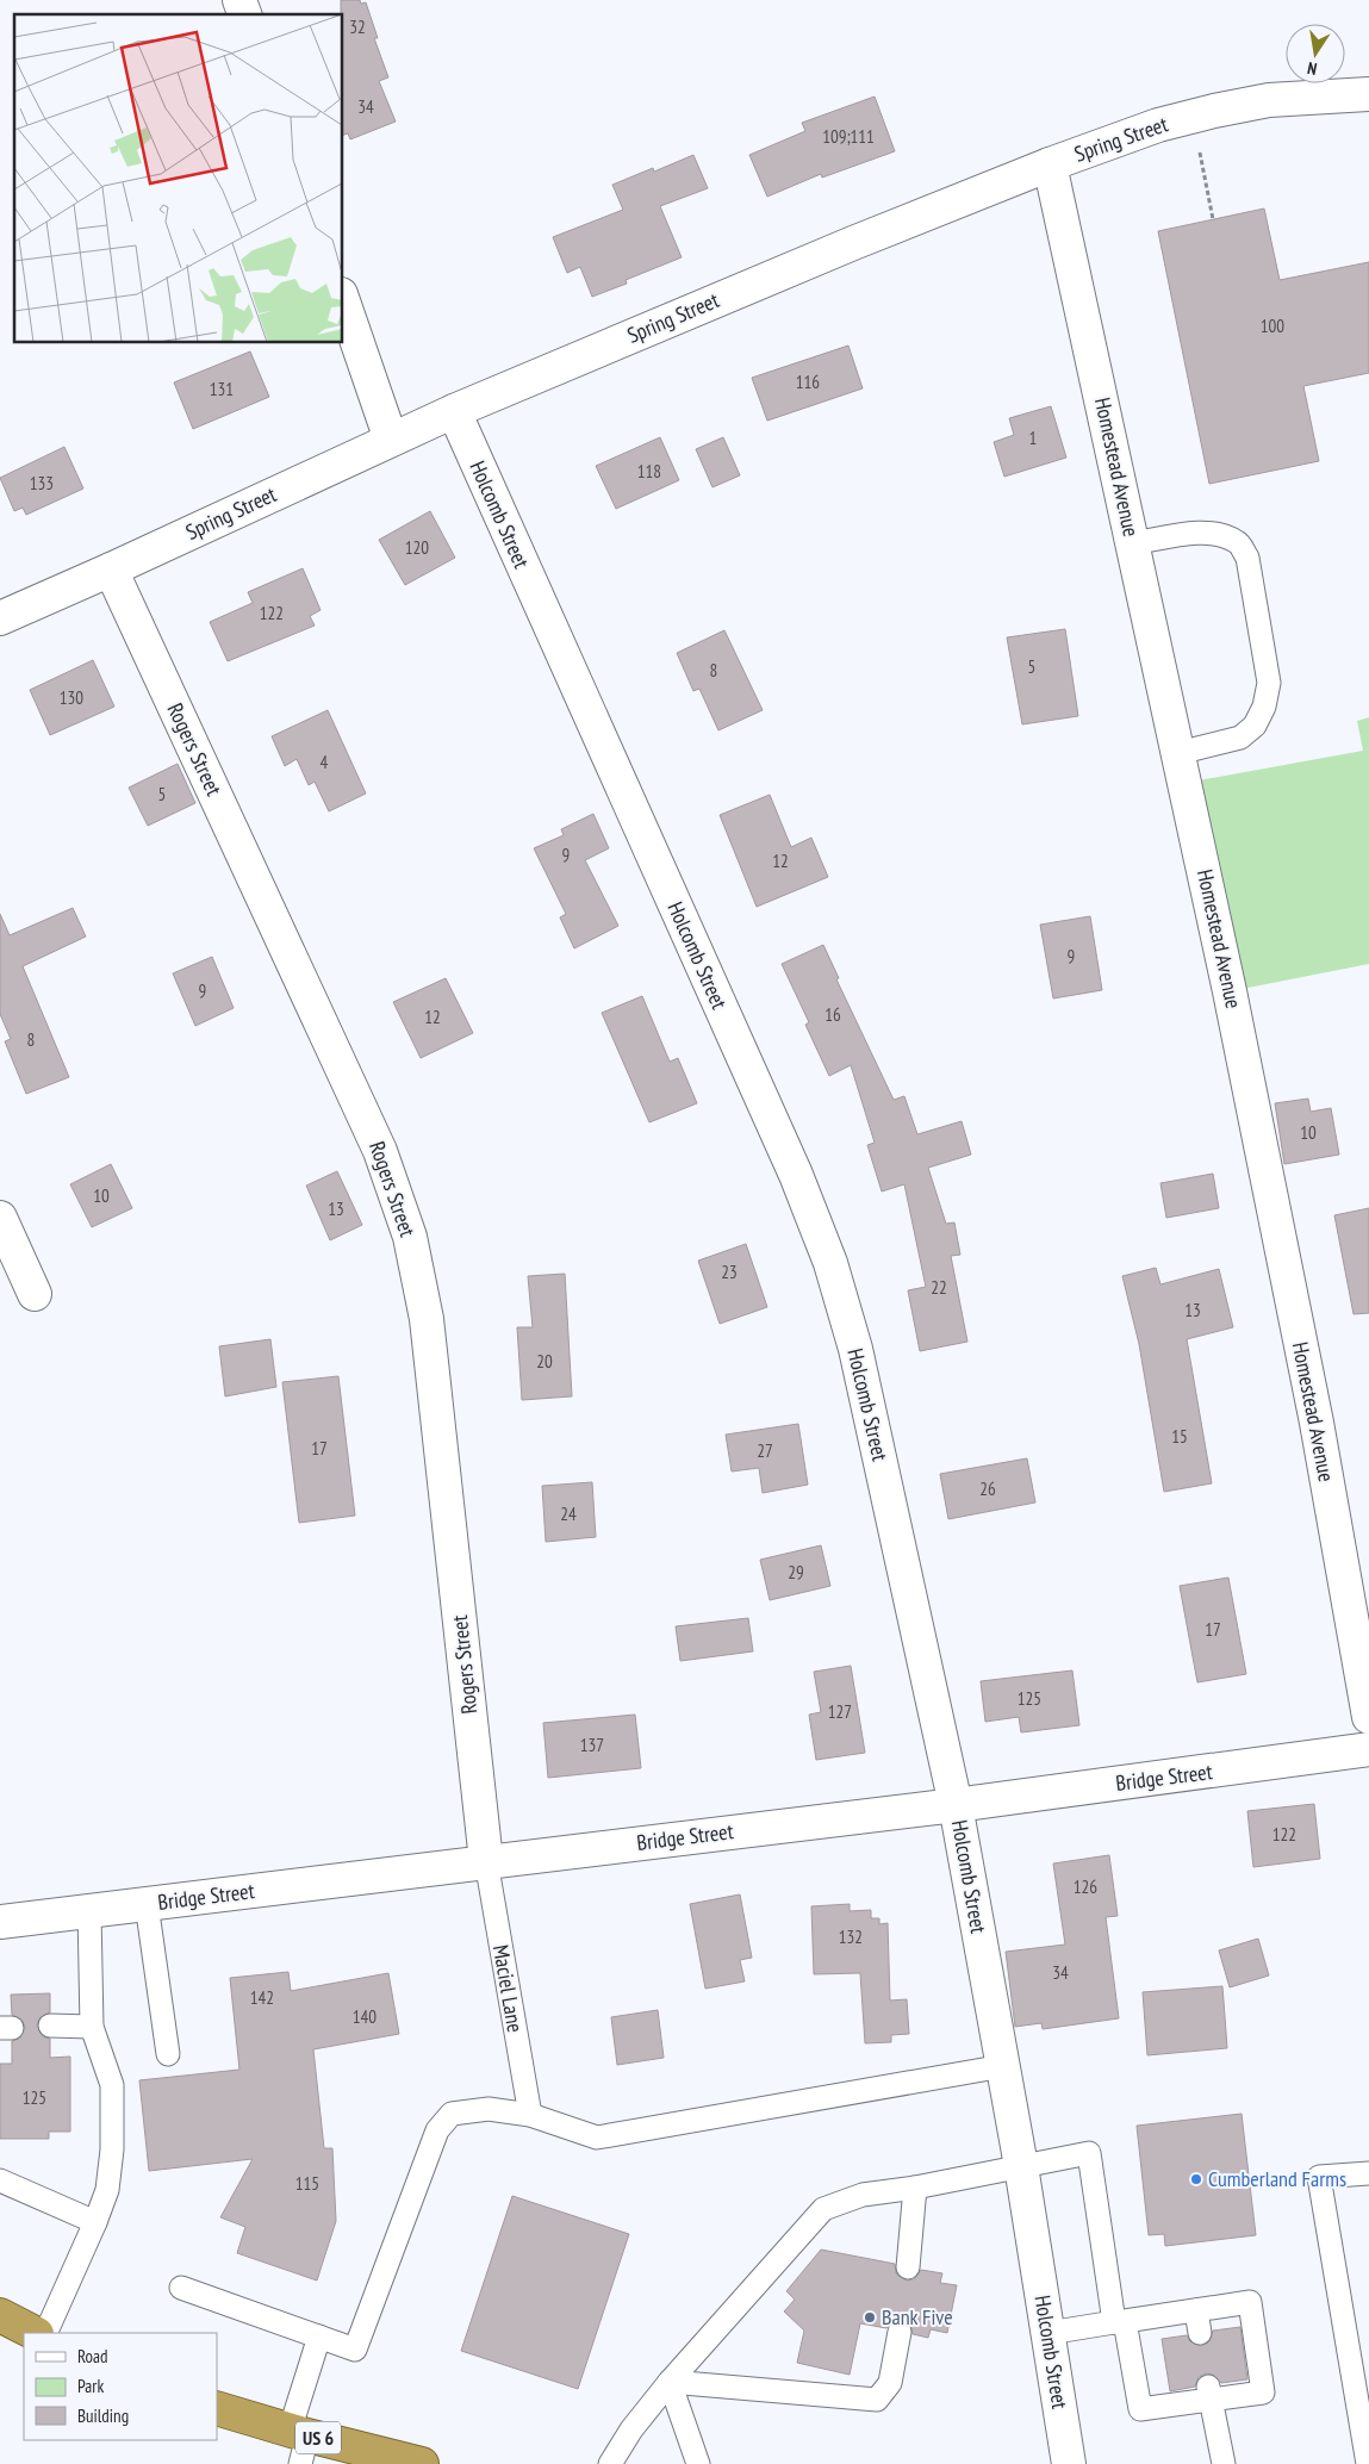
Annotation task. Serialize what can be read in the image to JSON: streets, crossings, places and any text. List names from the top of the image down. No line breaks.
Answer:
{"streets":{"highway":["US 6"],"street":["Spring Street","Homestead Avenue","Holcomb Street","Rogers Street","Bridge Street"],"lane":["Maciel Lane"]},"crossings":[["Spring Street","Homestead Avenue"],["Spring Street","Holcomb Street"],["Spring Street","Rogers Street"],["Holcomb Street","Bridge Street"],["Rogers Street","Bridge Street"],["Rogers Street","Maciel Lane"],["Bridge Street","Maciel Lane"]],"places":["Cumberland Farms","Bank Five"],"house_numbers":["32","34","109;111","100","116","131","1","118","133","120","122","5","8","130","4","5","9","12","9","9","16","12","8","10","10","13","23","22","13","20","15","17","27","26","24","29","17","125","127","137","122","126","132","34","142","140","125","115"],"legend":["Road","Park","Building"],"north":"bottom"}
